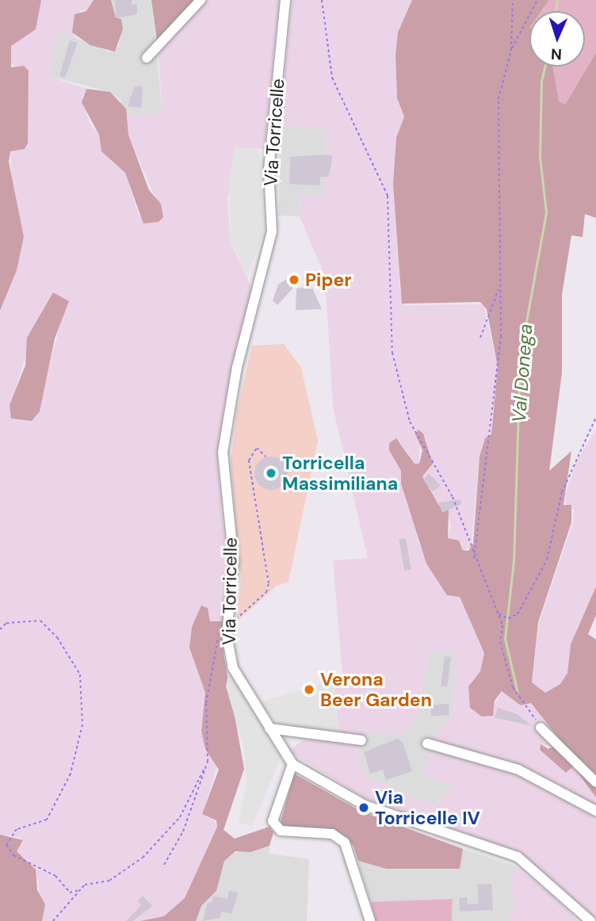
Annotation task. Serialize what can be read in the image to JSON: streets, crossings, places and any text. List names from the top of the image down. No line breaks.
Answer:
{"streets":{"street":["Via Torricelle"]},"water":["Val Donega"],"places":["Piper","Torricella Massimiliana","Verona Beer Garden","Via Torricelle IV"],"north":"bottom"}
